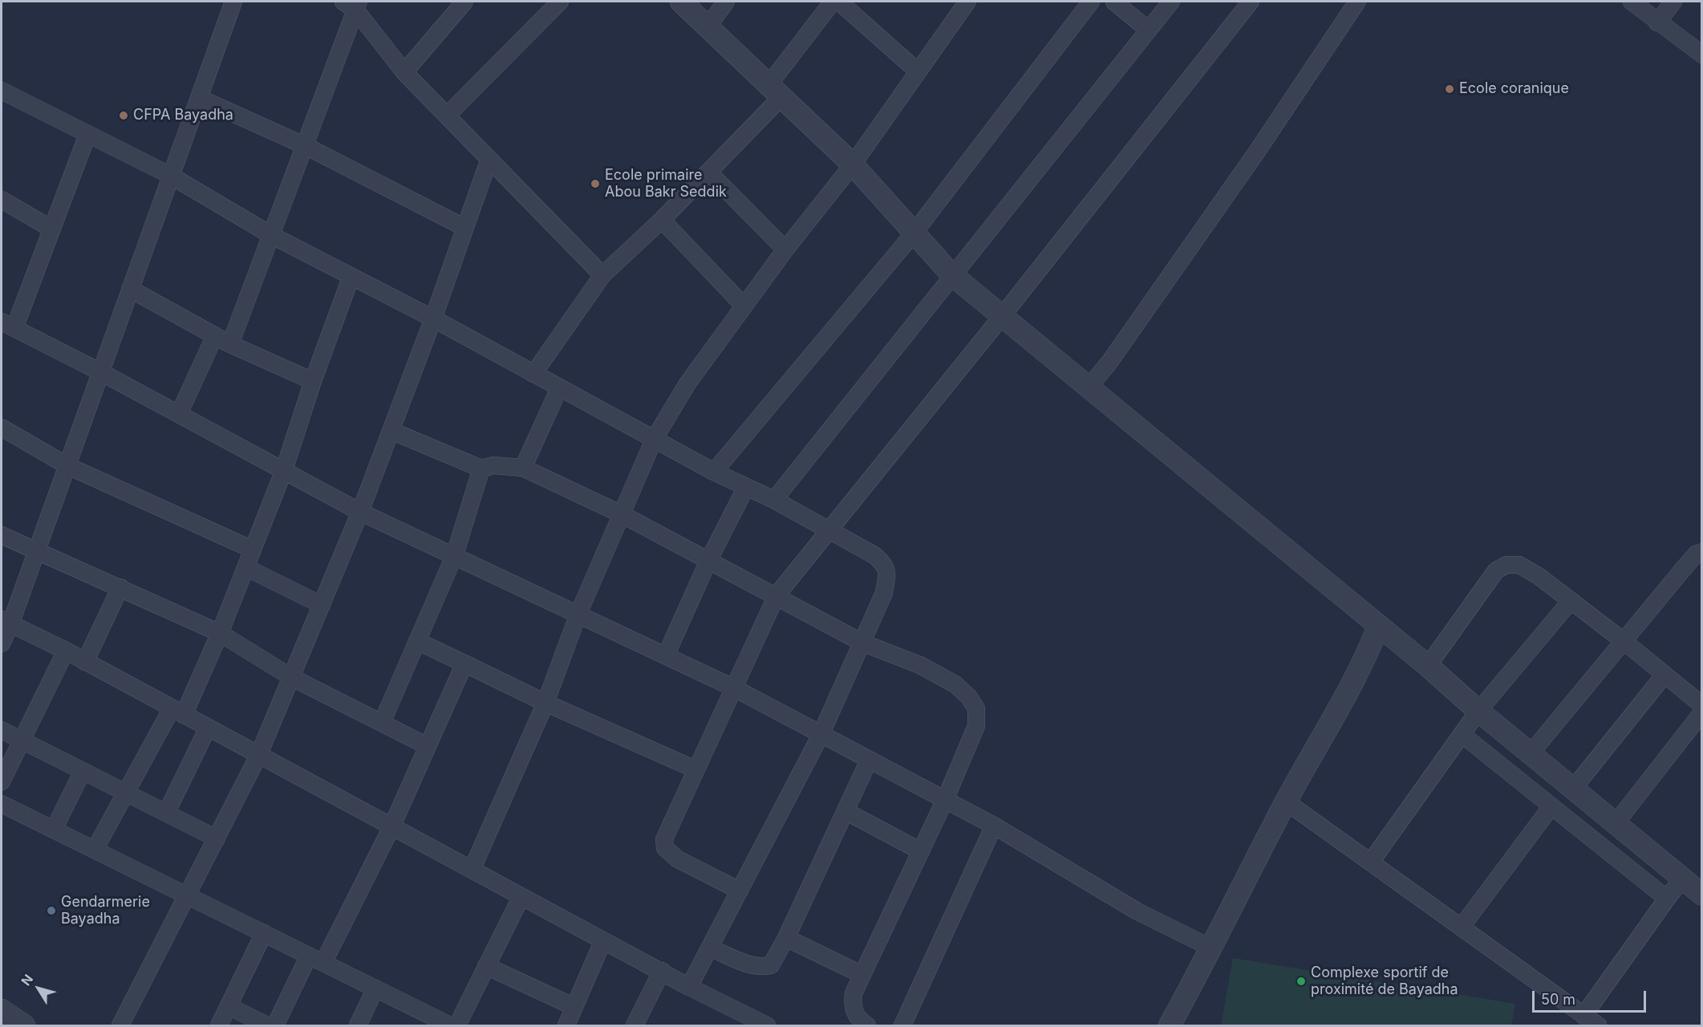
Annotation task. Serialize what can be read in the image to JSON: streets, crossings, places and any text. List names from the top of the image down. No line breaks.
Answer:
{"places":["Ecole coranique","CFPA Bayadha","Ecole primaire Abou Bakr Seddik","Gendarmerie Bayadha","Complexe sportif de proximité de Bayadha"],"scale_bar":"50 m","north":"top left"}
